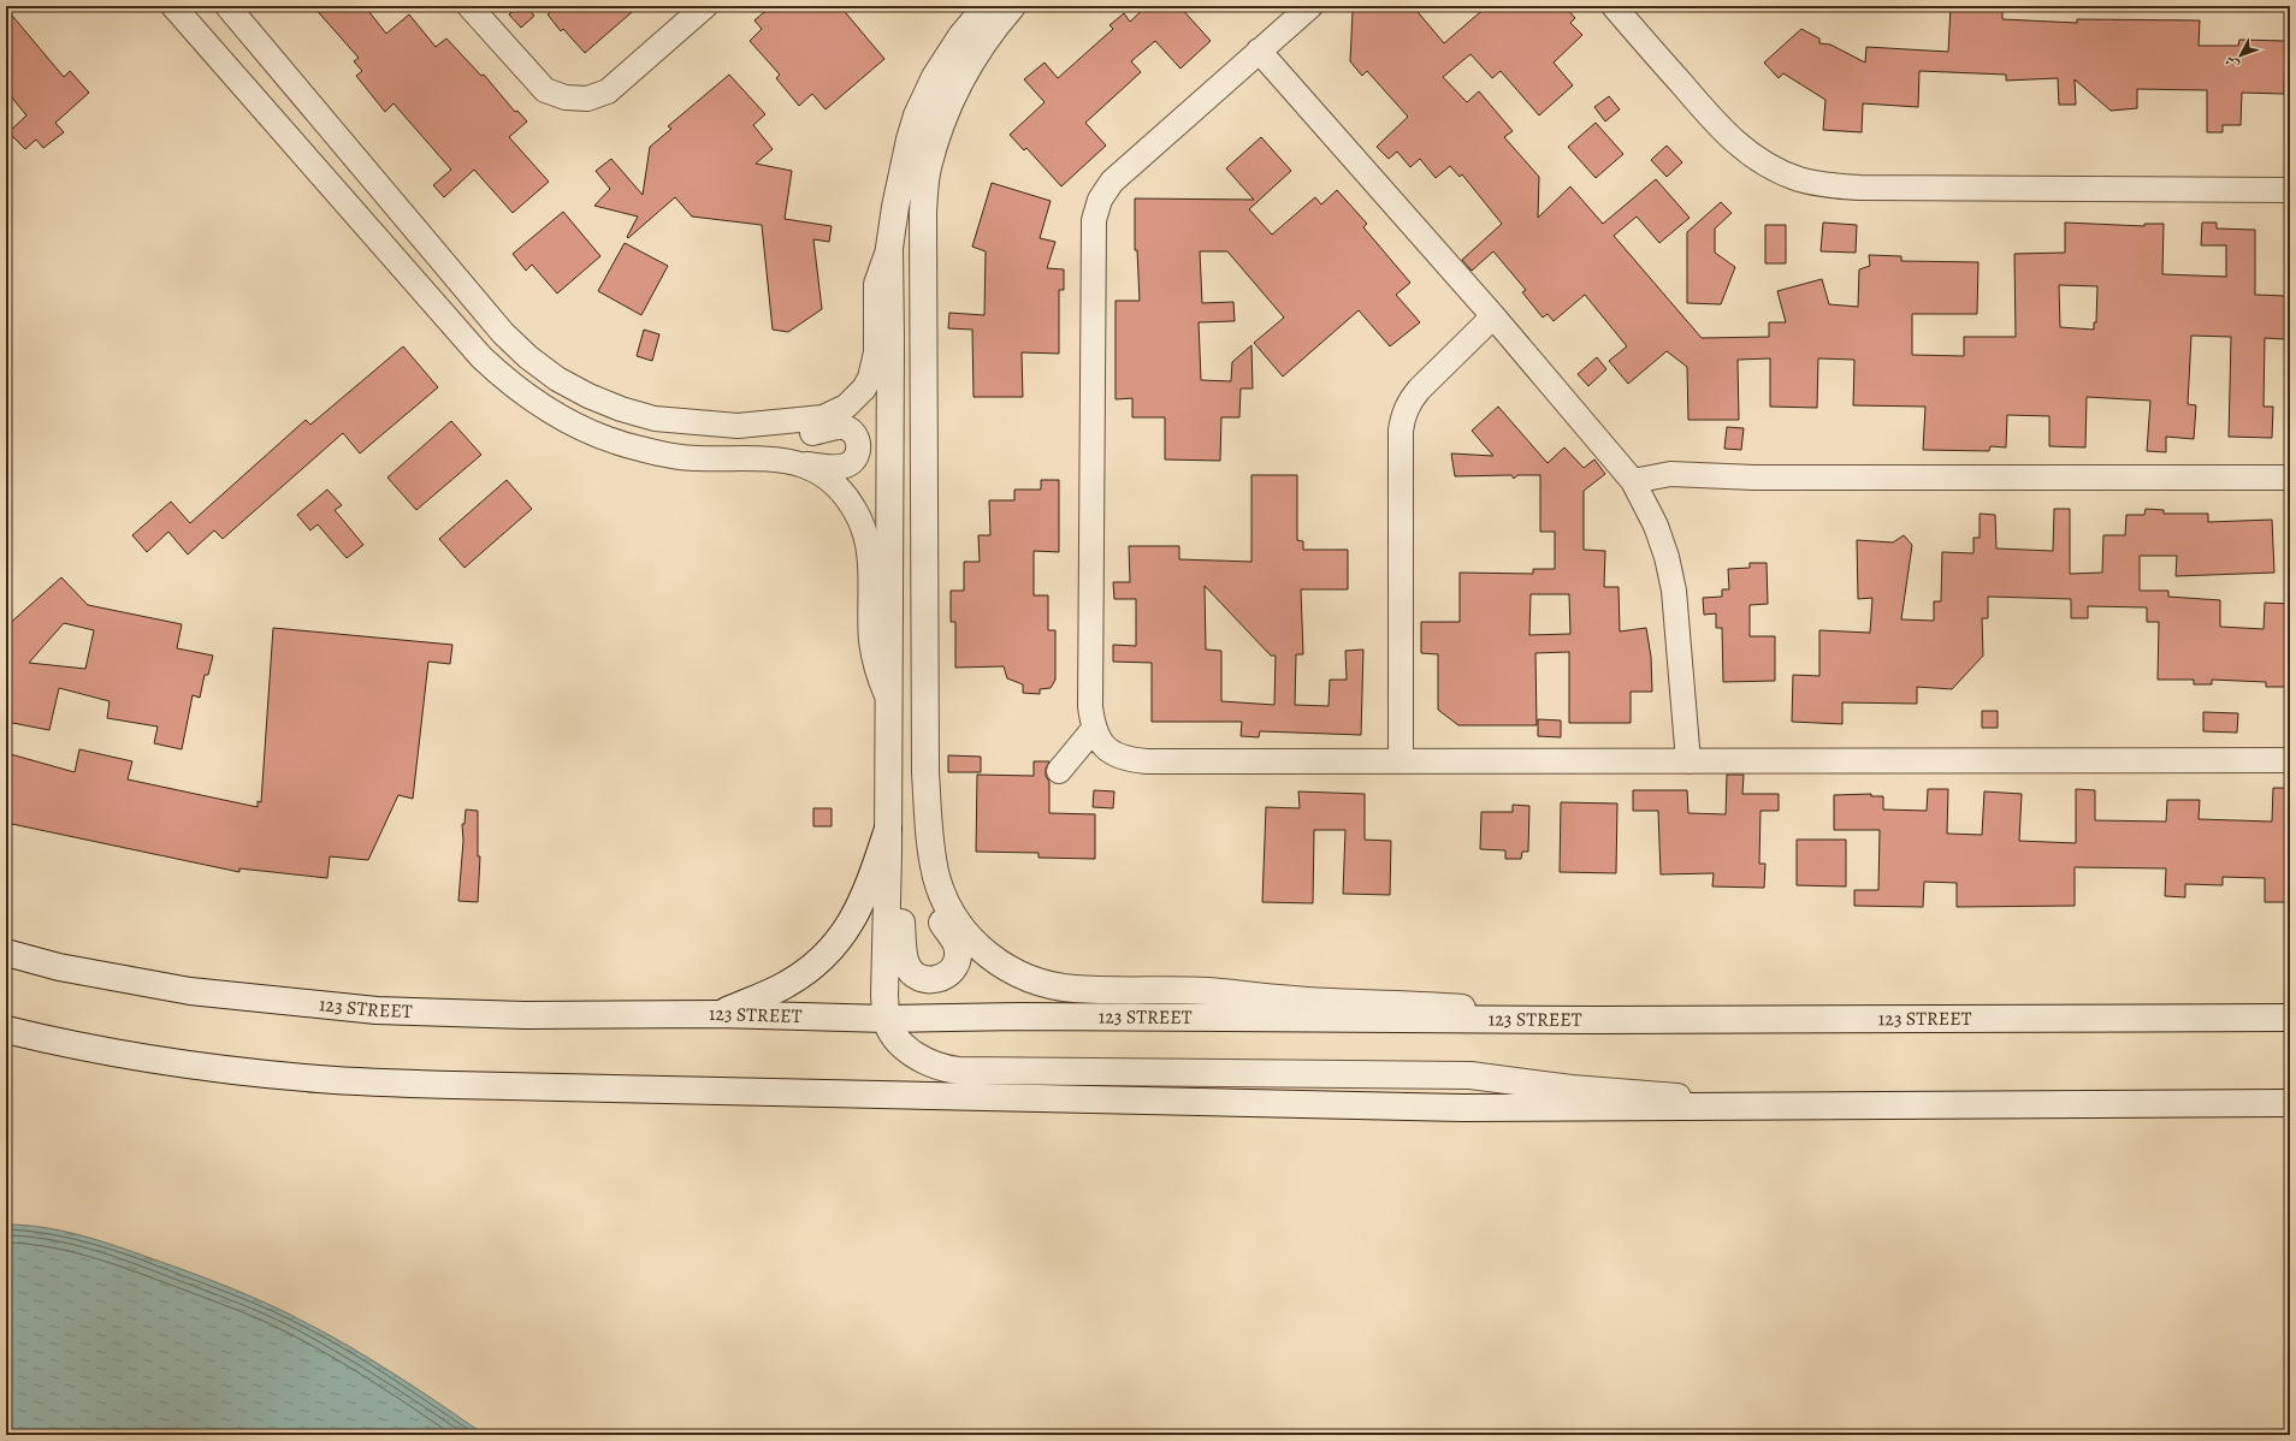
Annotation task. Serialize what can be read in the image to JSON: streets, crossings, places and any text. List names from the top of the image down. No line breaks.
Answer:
{"streets":{"main road":["123 STREET"]},"north":"bottom left"}
